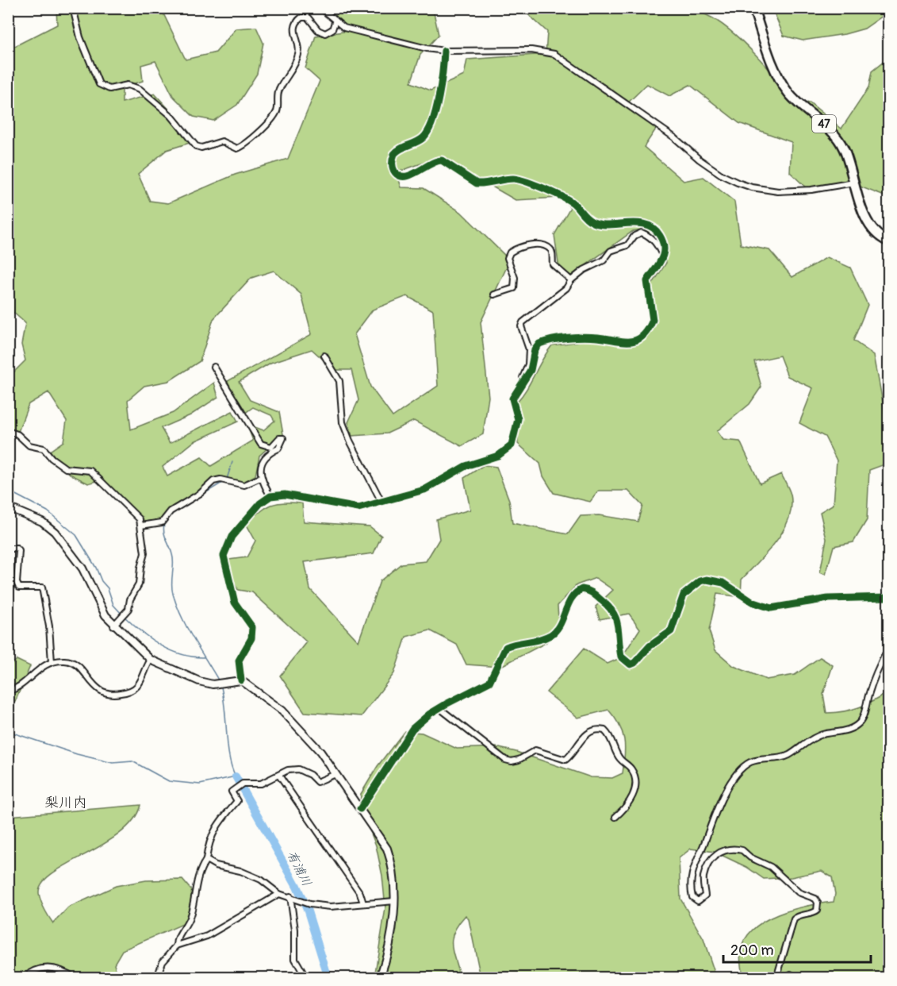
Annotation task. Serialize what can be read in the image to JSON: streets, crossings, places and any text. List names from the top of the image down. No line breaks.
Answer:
{"streets":{"main road":["47"]},"districts":["梨川内"],"water":["有浦川"],"scale_bar":"200 m"}
